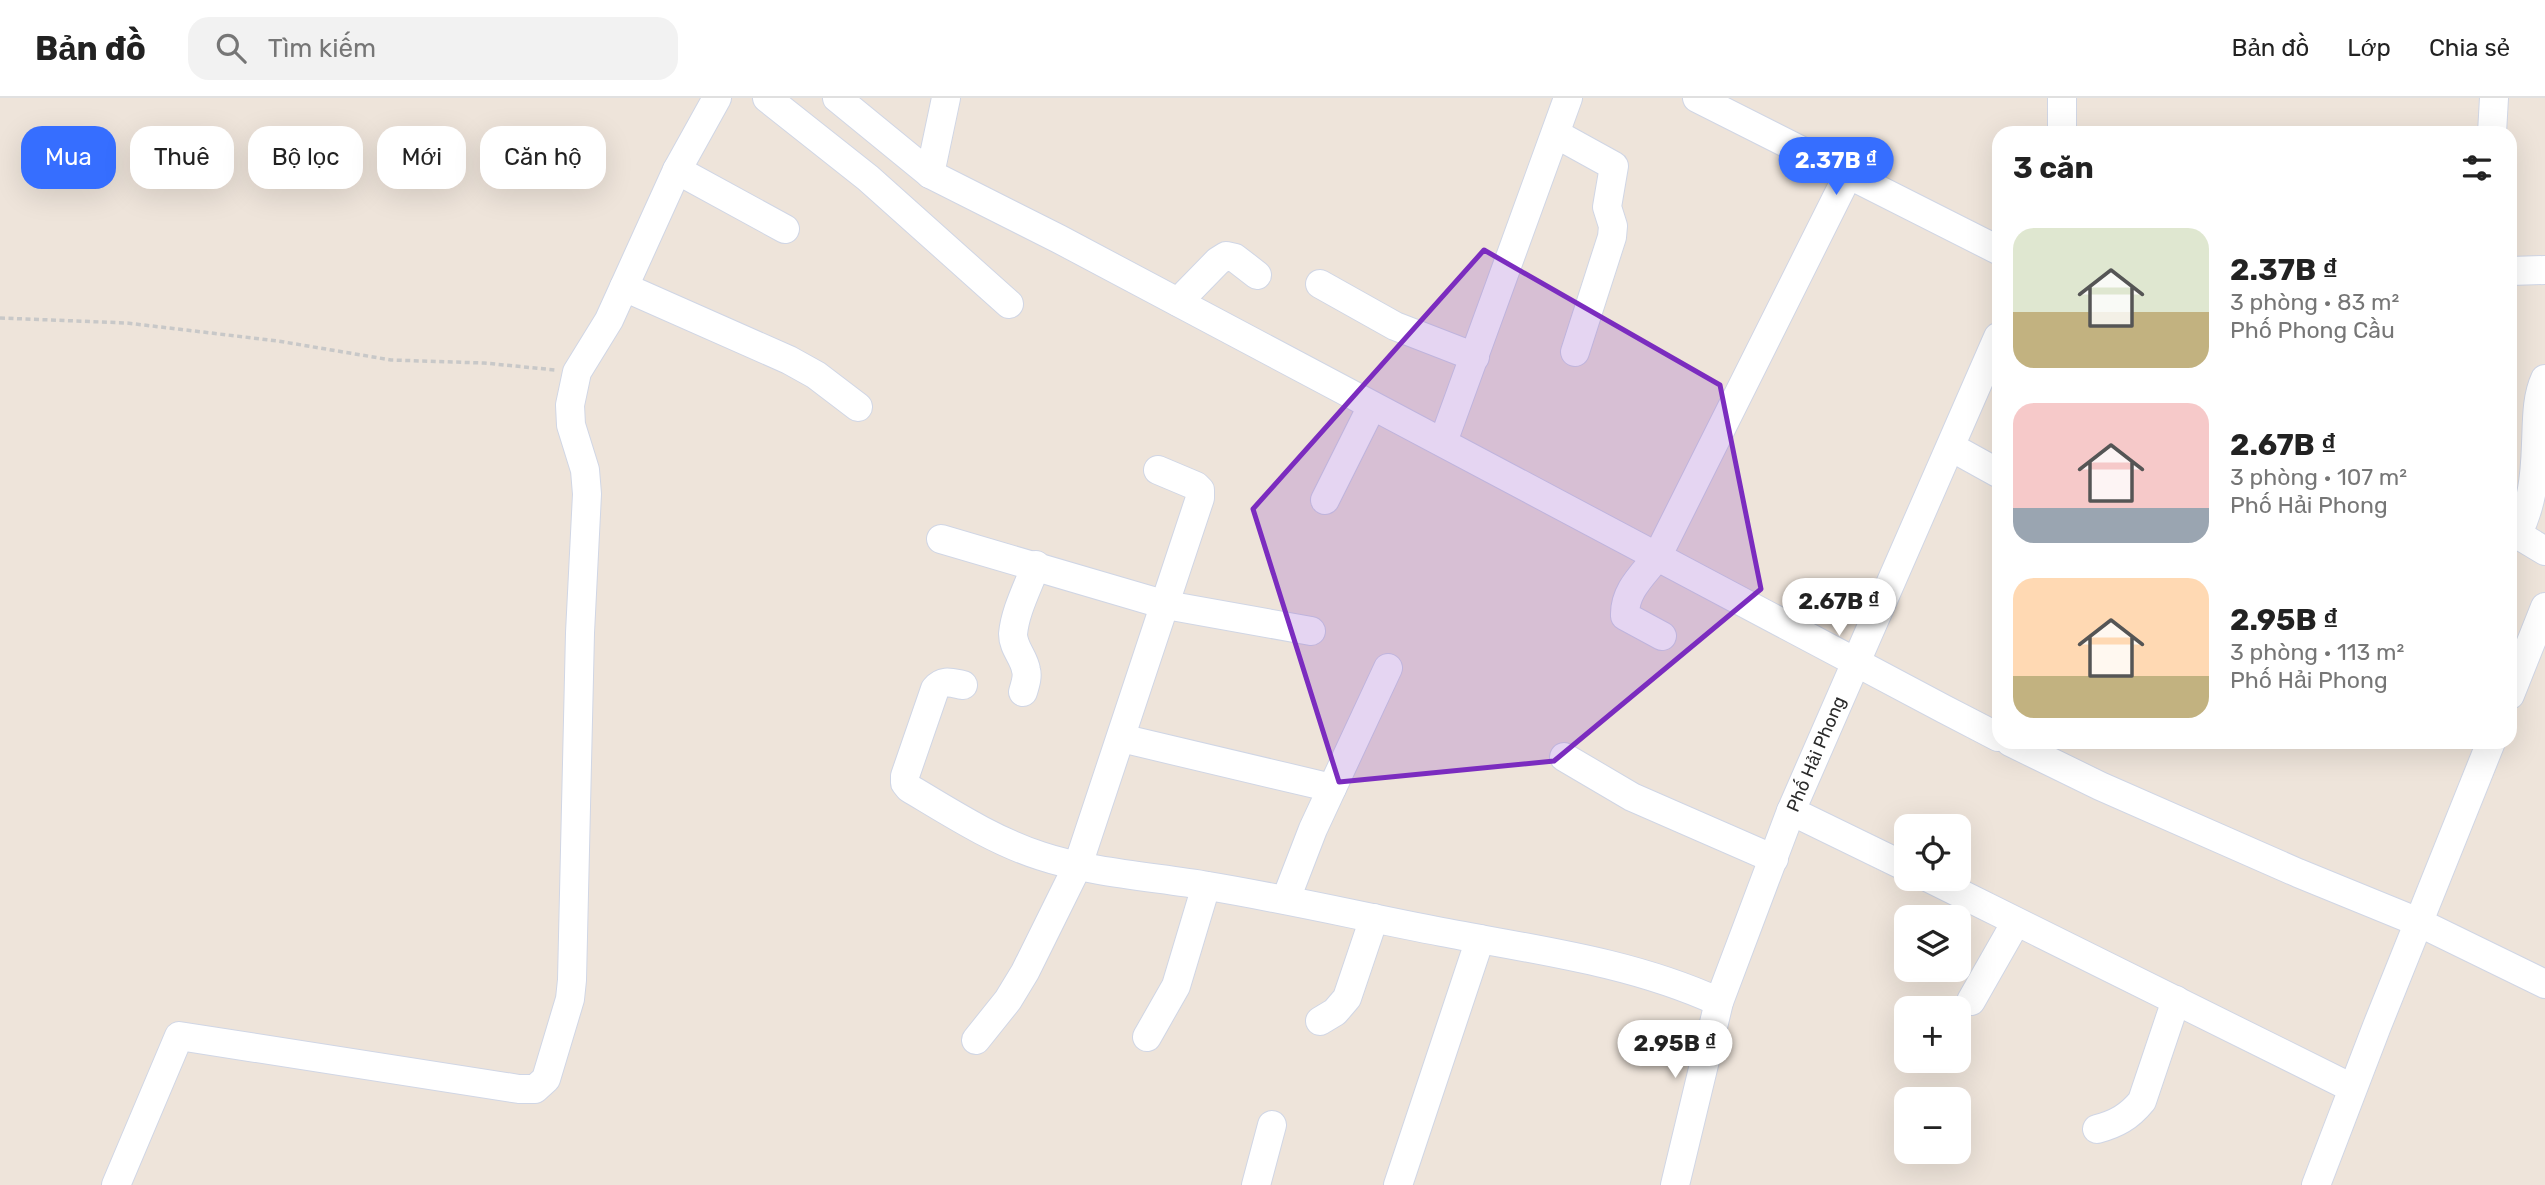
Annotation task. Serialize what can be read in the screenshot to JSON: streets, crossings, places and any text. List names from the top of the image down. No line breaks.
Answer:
{"streets":{"street":["Phố Hải Phong"]},"page":{"header":"Bản đồ","search":"Tìm kiếm","nav":["Bản đồ","Lớp","Chia sẻ"],"chip":["Mua","Thuê","Bộ lọc","Mới","Căn hộ"],"heading":"3 căn","price":["2.37B ₫","2.67B ₫","2.95B ₫"],"list":[{"name":"2.37B ₫","note":"3 phòng · 83 m² · Phố Phong Cầu"},{"name":"2.67B ₫","note":"3 phòng · 107 m² · Phố Hải Phong"},{"name":"2.95B ₫","note":"3 phòng · 113 m² · Phố Hải Phong"}],"map_buttons":["+","−"]}}
